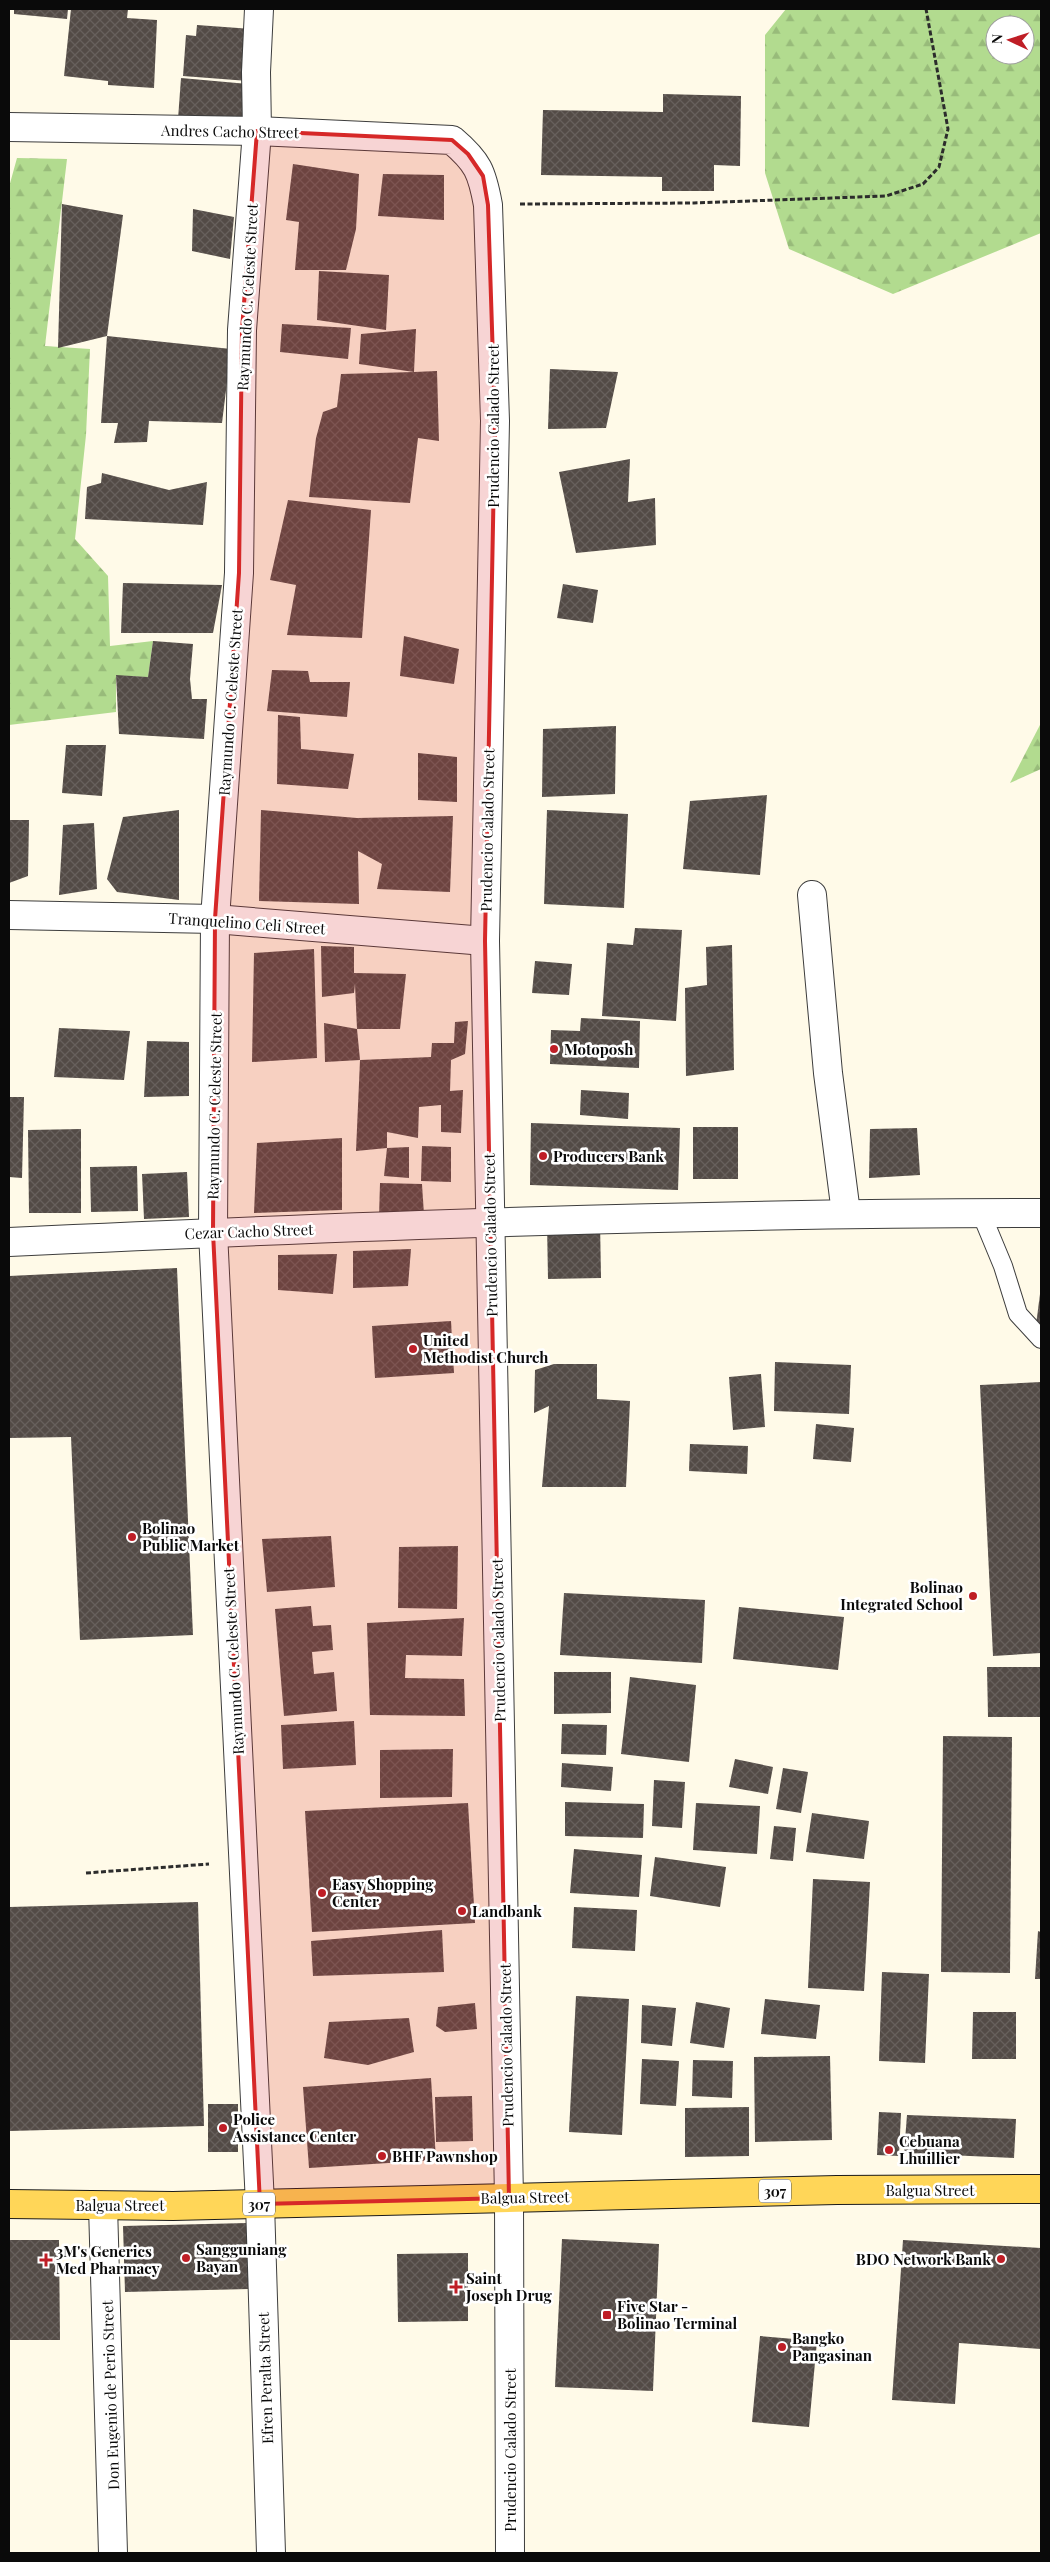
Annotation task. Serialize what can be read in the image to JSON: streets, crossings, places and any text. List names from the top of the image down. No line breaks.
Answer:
{"streets":{"main road":["Balgua Street","307"],"street":["Andres Cacho Street","Raymundo C. Celeste Street","Prudencio Calado Street","Tranquelino Celi Street","Cezar Cacho Street","Efren Peralta Street","Don Eugenio de Perio Street"]},"crossings":[["Andres Cacho Street","Raymundo C. Celeste Street"],["Andres Cacho Street","Prudencio Calado Street"],["Raymundo C. Celeste Street","Tranquelino Celi Street"],["Raymundo C. Celeste Street","Cezar Cacho Street"],["Raymundo C. Celeste Street","Balgua Street"],["Raymundo C. Celeste Street","Efren Peralta Street"],["Prudencio Calado Street","Tranquelino Celi Street"],["Prudencio Calado Street","Cezar Cacho Street"],["Prudencio Calado Street","Balgua Street"],["Balgua Street","Efren Peralta Street"],["Balgua Street","Don Eugenio de Perio Street"]],"places":{"other":["Motoposh","Producers Bank","United Methodist Church","Bolinao Public Market","Bolinao Integrated School","Easy Shopping Center","Landbank","Police Assistance Center","Cebuana Lhuillier","BHF Pawnshop","Sangguniang Bayan","BDO Network Bank","Bangko Pangasinan"],"health":["3M's Generics Med Pharmacy","Saint Joseph Drug"],"transit":["Five Star - Bolinao Terminal"]},"north":"left"}
